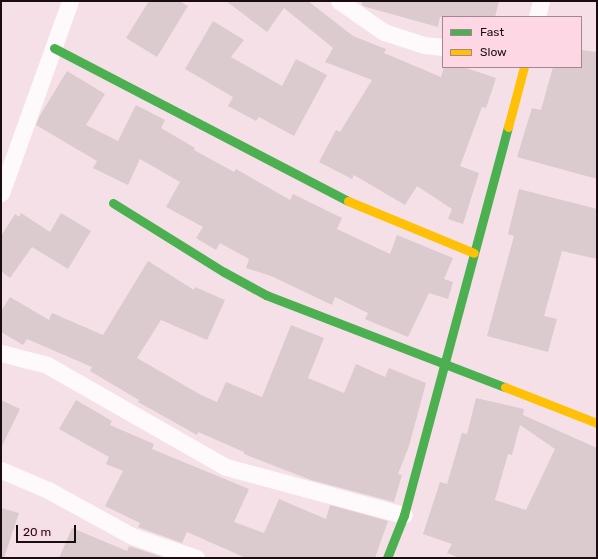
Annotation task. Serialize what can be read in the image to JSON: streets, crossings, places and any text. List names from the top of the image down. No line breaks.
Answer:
{"legend":["Fast","Slow"],"scale_bar":"20 m"}
